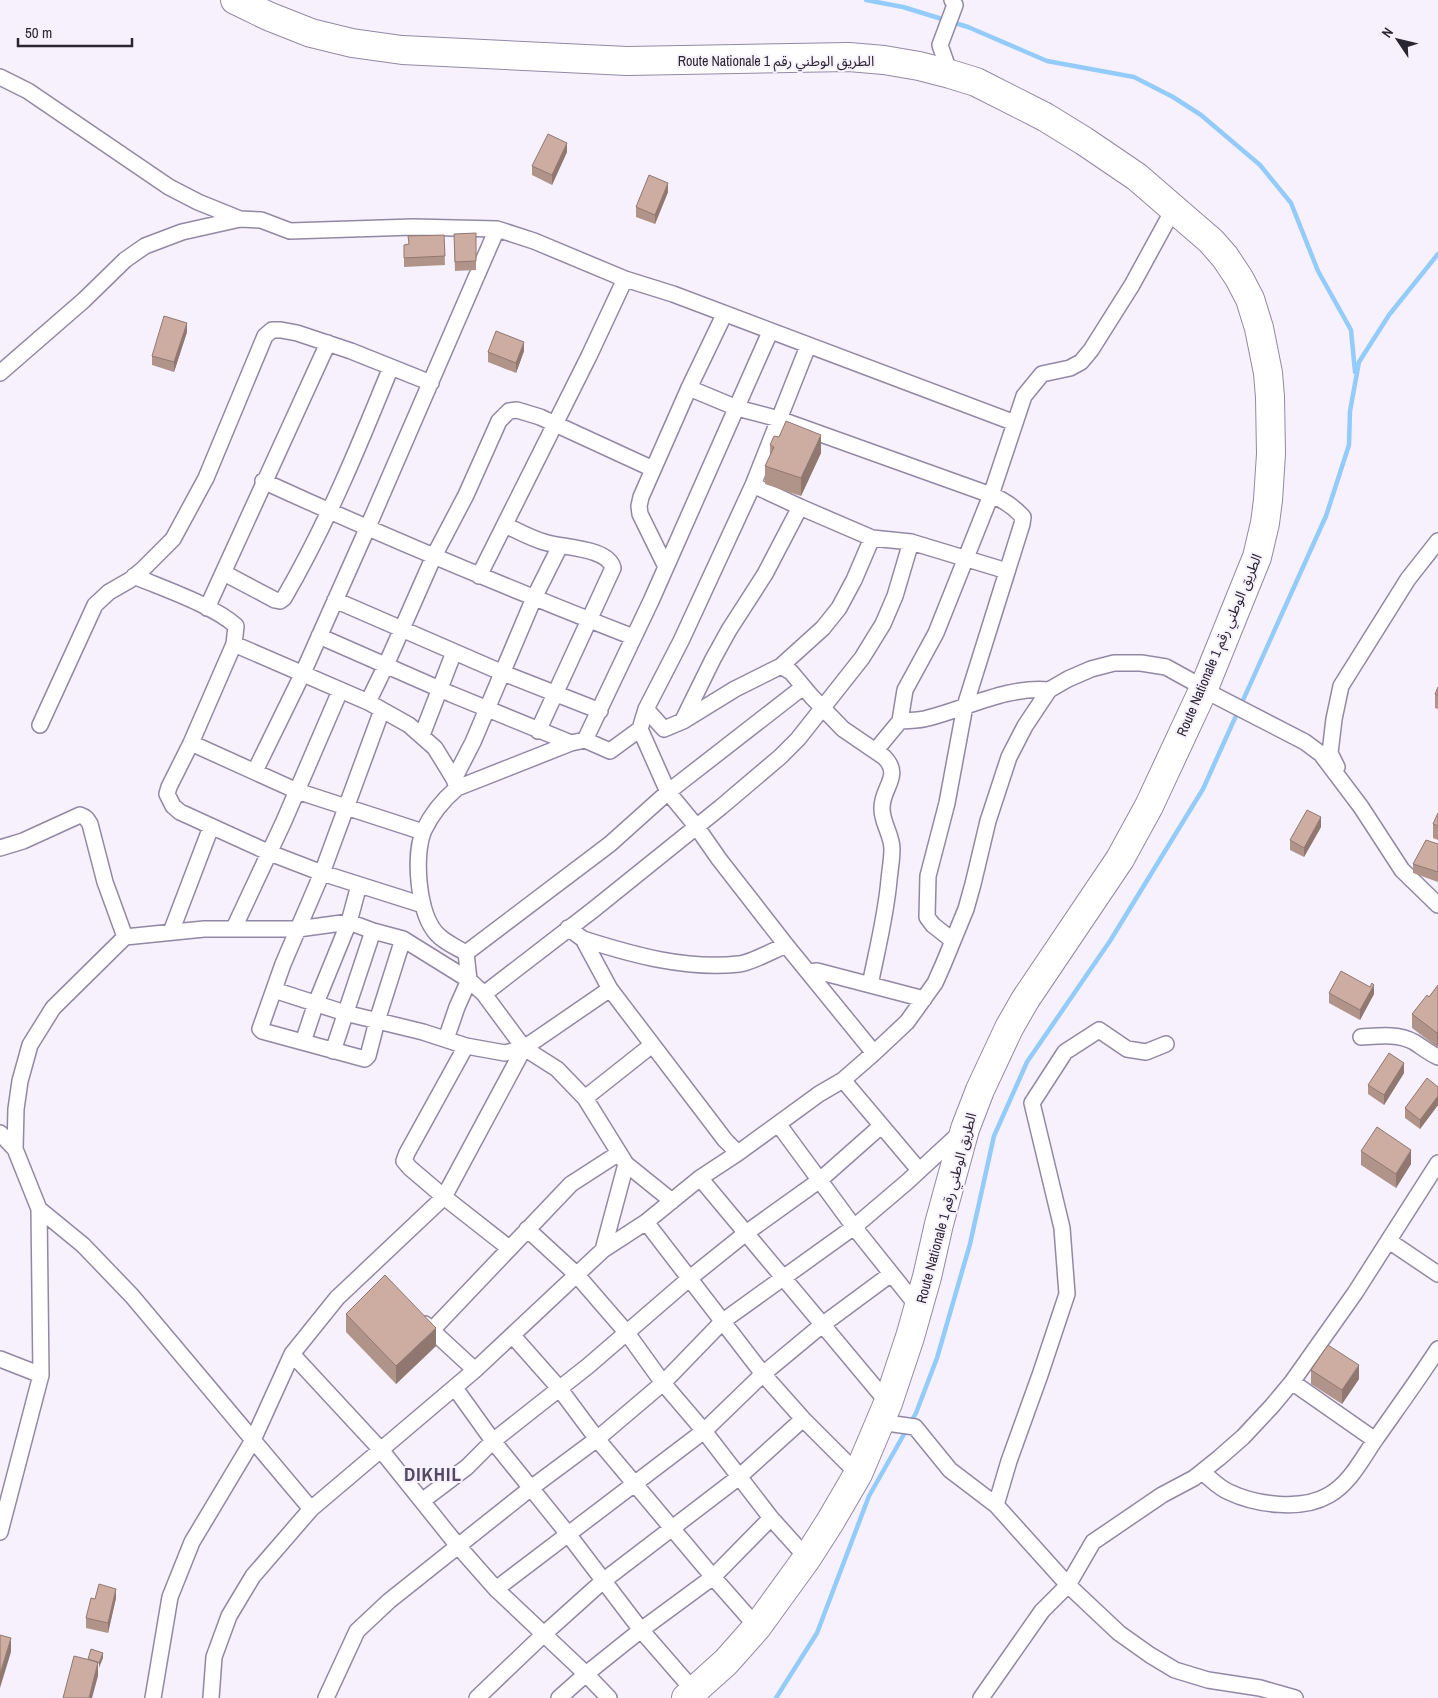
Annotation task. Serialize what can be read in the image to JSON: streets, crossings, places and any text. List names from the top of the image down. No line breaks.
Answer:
{"streets":{"highway":["Route Nationale الطريق الوطني رقم 1"]},"districts":["DIKHIL"],"scale_bar":"50 m","north":"top left"}
